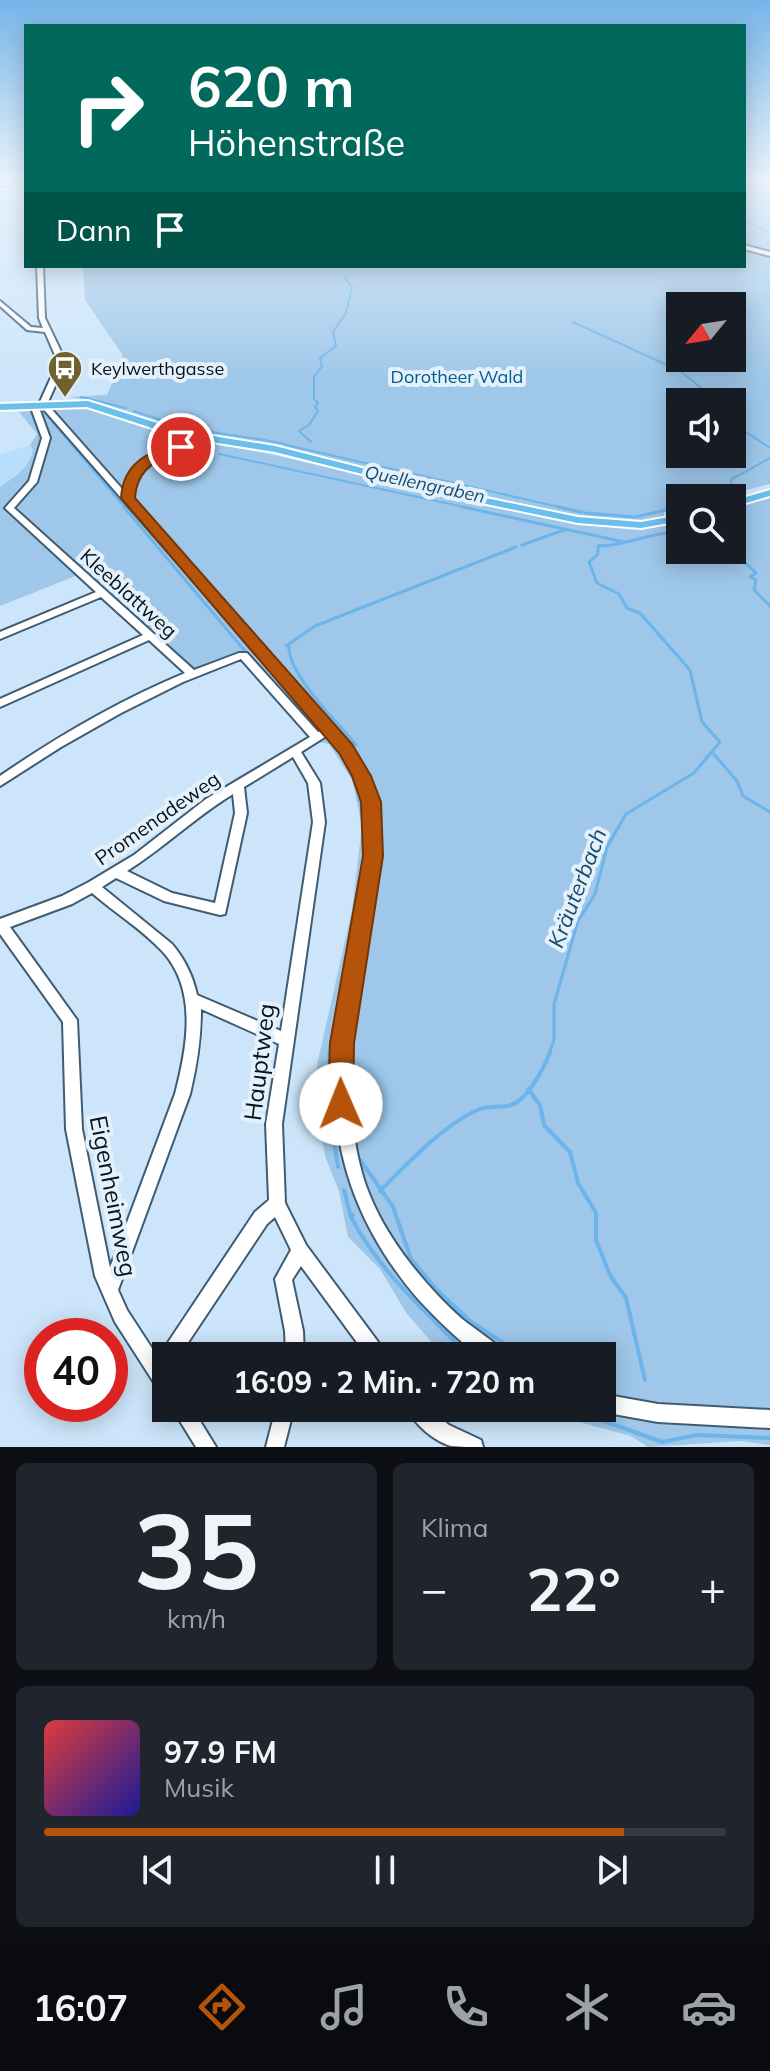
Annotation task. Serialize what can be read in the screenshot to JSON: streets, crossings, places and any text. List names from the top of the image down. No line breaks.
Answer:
{"streets":{"street":["Kleeblattweg","Promenadeweg","Hauptweg","Eigenheimweg"]},"crossings":[["Promenadeweg","Hauptweg"],["Promenadeweg","Eigenheimweg"]],"water":["Quellengraben","Kräuterbach"],"parks":["Dorotheer Wald"],"places":{"bus stop":["Keylwerthgasse"]},"north":"bottom left","page":{"turn":["620 m","Höhenstraße"],"then":"Dann","limit":"40","trip":"16:09 · 2 Min. · 720 m","tile":[["35","km/h"],"Klima"],"heat":["−","22°","+"],"song":["97.9 FM","Musik"],"tabs":"16:07"}}
